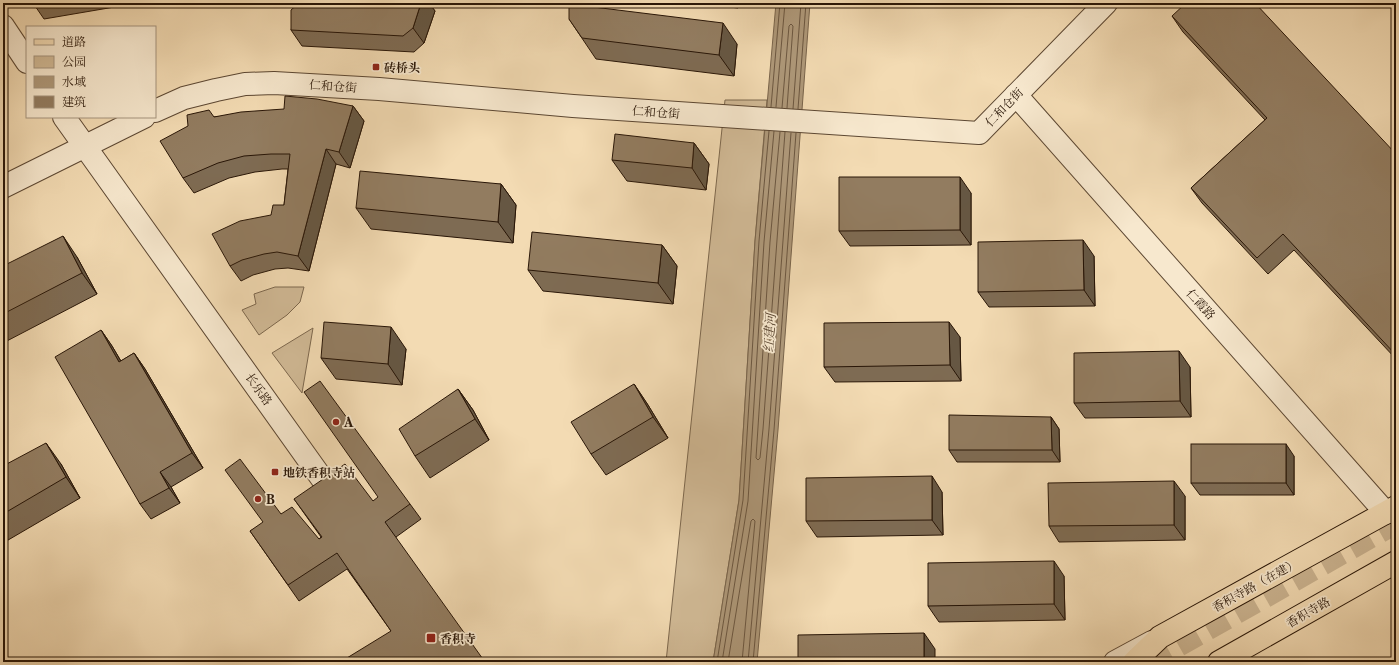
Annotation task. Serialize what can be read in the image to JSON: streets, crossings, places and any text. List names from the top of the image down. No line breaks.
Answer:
{"streets":{"main road":["香积寺路（在建）","香积寺路"],"street":["仁和仓街","仁霞路","长乐路"]},"crossings":[["仁和仓街","仁霞路"],["仁霞路","香积寺路（在建）"]],"water":["红建河"],"places":{"transit":["砖桥头","地铁香积寺站","香积寺"],"other":["A","B"]},"legend":["道路","公园","水域","建筑"]}
